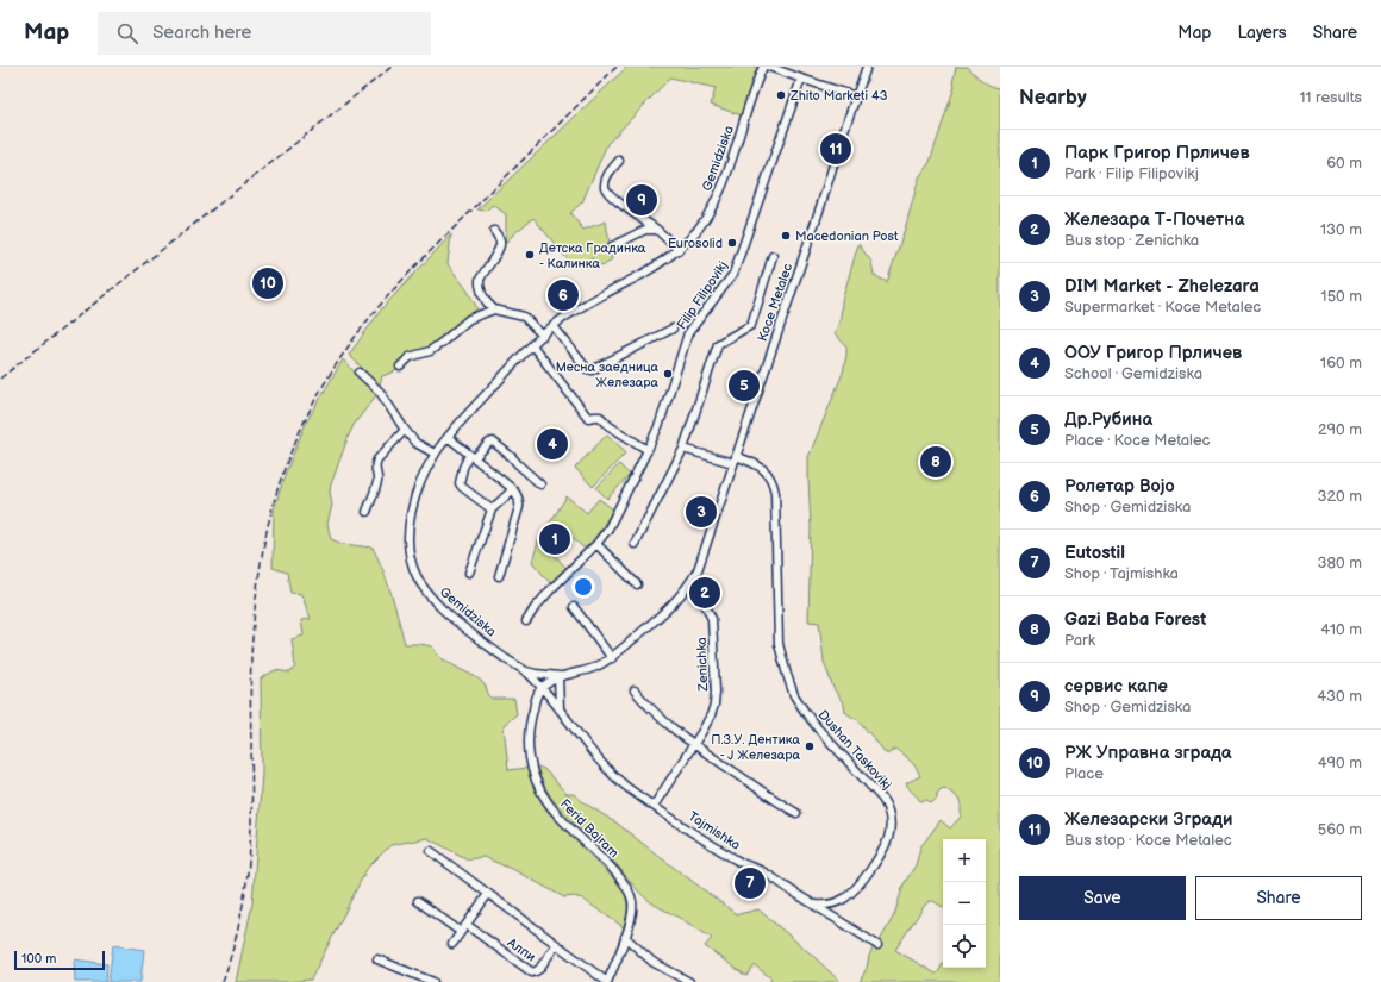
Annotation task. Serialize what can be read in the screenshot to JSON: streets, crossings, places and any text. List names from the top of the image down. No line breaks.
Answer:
{"streets":{"street":["Gemidziska","Filip Filipovikj","Koce Metalec","Zenichka","Dushan Taskovikj","Ferid Bajram","Tajmishka","Алпи"]},"crossings":[["Gemidziska","Koce Metalec"],["Gemidziska","Ferid Bajram"],["Gemidziska","Tajmishka"],["Koce Metalec","Zenichka"],["Koce Metalec","Dushan Taskovikj"],["Koce Metalec","Ferid Bajram"],["Koce Metalec","Tajmishka"],["Zenichka","Tajmishka"],["Dushan Taskovikj","Tajmishka"],["Ferid Bajram","Tajmishka"],["Ferid Bajram","Алпи"]],"places":["Zhito Marketi 43","Macedonian Post","Eurosolid","Детска Градинка - Калинка","Месна заедница Железара","П.З.У. Дентика - Ј Железара"],"scale_bar":"100 m","page":{"header":"Map","search":"Search here","nav":["Map","Layers","Share"],"heading":["Nearby","11 results"],"list":[{"mark":"1","name":"Парк Григор Прличев","note":"Park · Filip Filipovikj","value":"60 m"},{"mark":"2","name":"Железара Т-Почетна","note":"Bus stop · Zenichka","value":"130 m"},{"mark":"3","name":"DIM Market - Zhelezara","note":"Supermarket · Koce Metalec","value":"150 m"},{"mark":"4","name":"ООУ Григор Прличев","note":"School · Gemidziska","value":"160 m"},{"mark":"5","name":"Др.Рубина","note":"Place · Koce Metalec","value":"290 m"},{"mark":"6","name":"Ролетар Војо","note":"Shop · Gemidziska","value":"320 m"},{"mark":"7","name":"Eutostil","note":"Shop · Tajmishka","value":"380 m"},{"mark":"8","name":"Gazi Baba Forest","note":"Park","value":"410 m"},{"mark":"9","name":"сервис капе","note":"Shop · Gemidziska","value":"430 m"},{"mark":"10","name":"РЖ Управна зграда","note":"Place","value":"490 m"},{"mark":"11","name":"Железарски Згради","note":"Bus stop · Koce Metalec","value":"560 m"}],"pins":["11","9","10","6","5","4","8","3","1","2","7"],"map_buttons":["+","−"],"buttons":["Save","Share"],"scale":"100 m"}}
